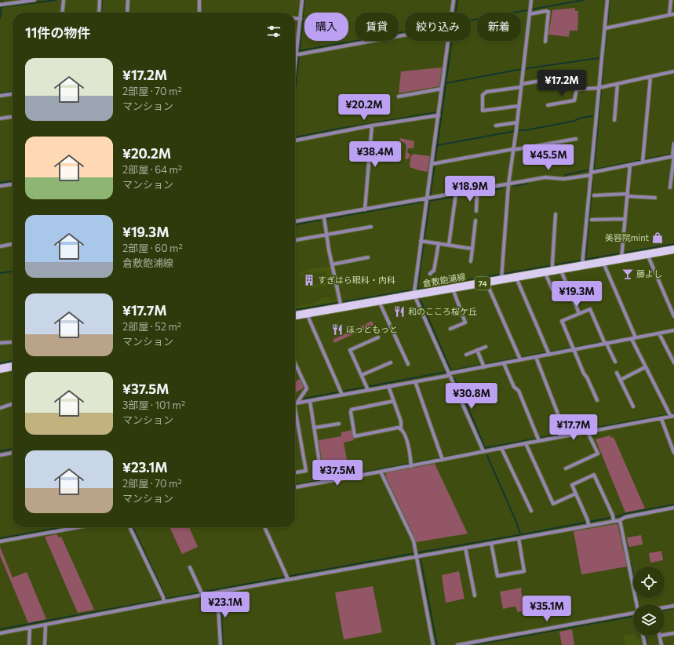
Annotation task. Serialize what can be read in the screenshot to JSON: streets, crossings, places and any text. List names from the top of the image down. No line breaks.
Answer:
{"streets":{"main road":["倉敷飽浦線","74"]},"places":{"shop":["美容院mint"],"bar":["藤よし"],"building":["すぎはら眼科・内科"],"restaurant":["和のこころ桜ケ丘","ほっともっと"]},"page":{"chip":["購入","賃貸","絞り込み","新着"],"heading":"11件の物件","list":[{"name":"¥17.2M","note":"2部屋 · 70 m² · マンション"},{"name":"¥20.2M","note":"2部屋 · 64 m² · マンション"},{"name":"¥19.3M","note":"2部屋 · 60 m² · 倉敷飽浦線"},{"name":"¥17.7M","note":"2部屋 · 52 m² · マンション"},{"name":"¥37.5M","note":"3部屋 · 101 m² · マンション"},{"name":"¥23.1M","note":"2部屋 · 70 m² · マンション"}],"price":["¥17.2M","¥20.2M","¥38.4M","¥45.5M","¥18.9M","¥19.3M","¥30.8M","¥17.7M","¥37.5M","¥23.1M","¥35.1M"]}}
